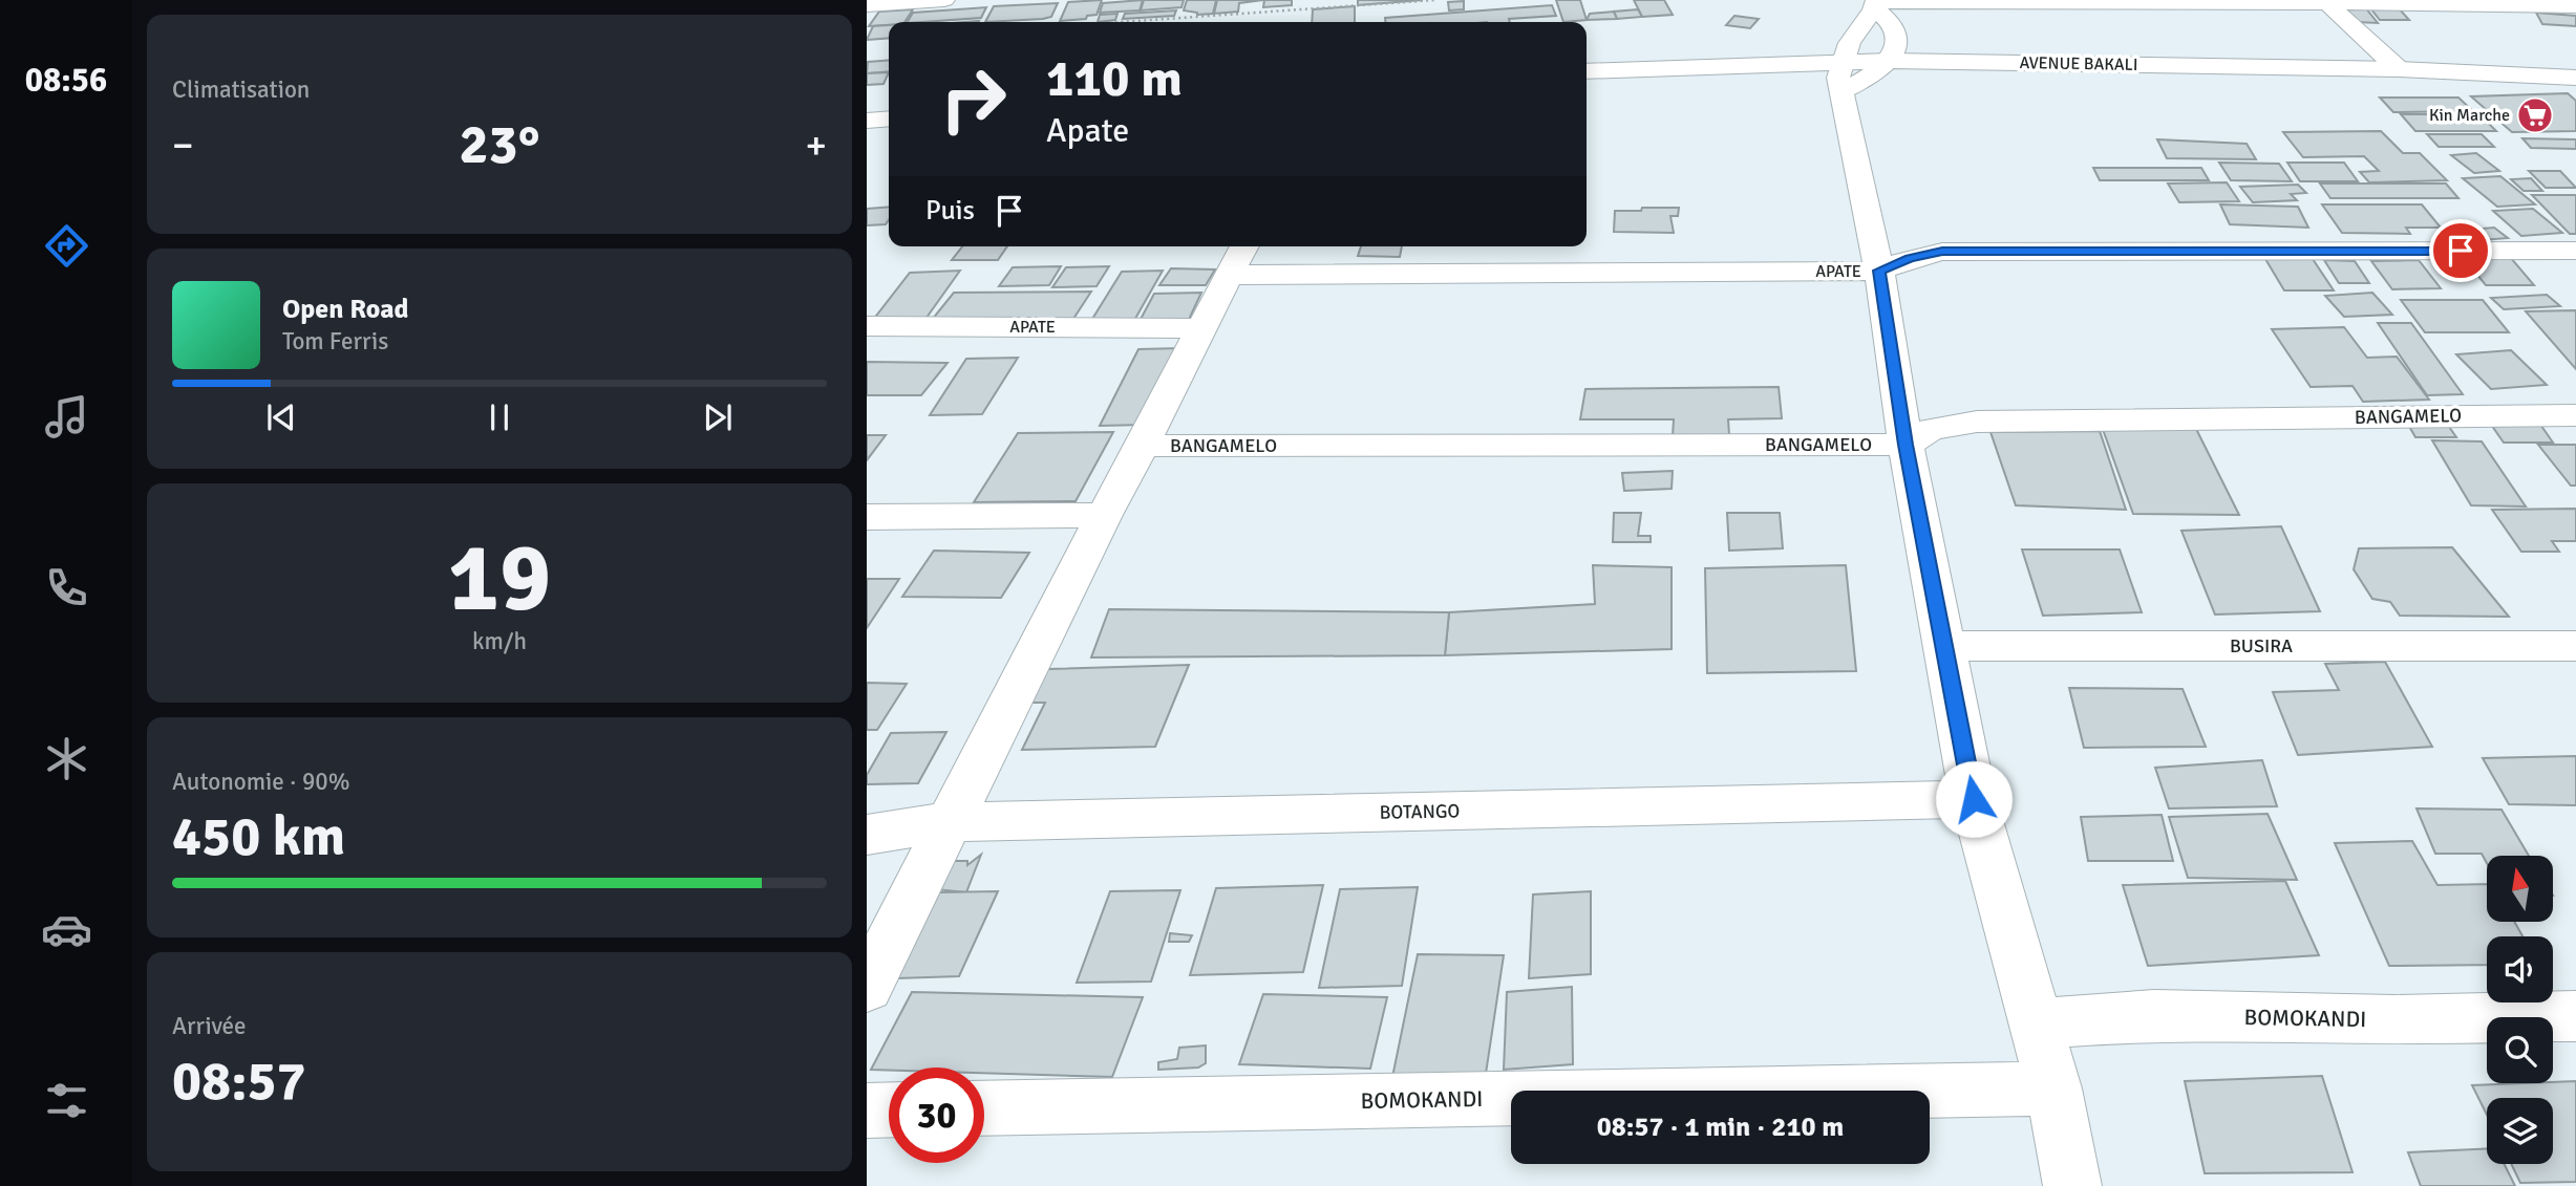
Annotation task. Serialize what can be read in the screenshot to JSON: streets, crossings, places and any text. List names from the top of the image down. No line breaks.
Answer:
{"streets":{"street":["AVENUE BAKALI","APATE","BANGAMELO","BUSIRA","BOTANGO","BOMOKANDI"]},"places":{"supermarket":["Kin Marche"]},"north":"top","page":{"tabs":"08:56","tile":["Climatisation",["19","km/h"],["Autonomie · 90%","450 km"],["Arrivée","08:57"]],"turn":["110 m","Apate"],"heat":["−","23°","+"],"then":"Puis","song":["Open Road","Tom Ferris"],"limit":"30","trip":"08:57 · 1 min · 210 m"}}
